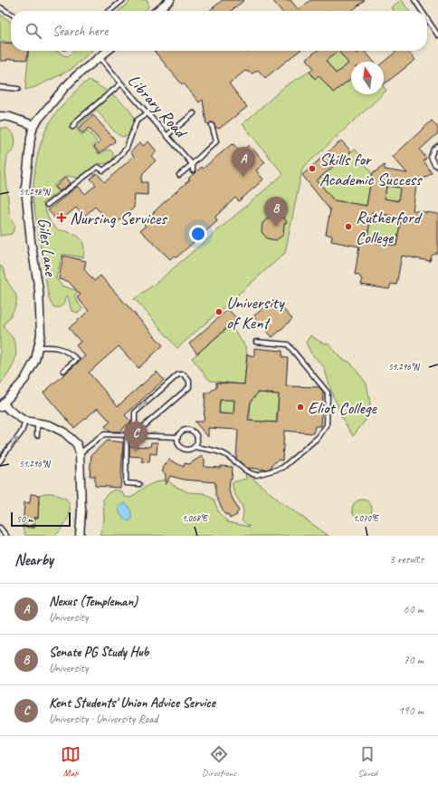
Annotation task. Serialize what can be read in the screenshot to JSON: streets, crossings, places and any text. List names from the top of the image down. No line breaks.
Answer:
{"streets":{"street":["Giles Lane"],"lane":["Library Road"]},"crossings":[["Library Road","Giles Lane"]],"places":{"other":["Skills for Academic Success","Rutherford College","University of Kent","Eliot College"],"health":["Nursing Services"]},"scale_bar":"50 m","north":"top","page":{"search":"Search here","pins":["A","B","C"],"scale":"50 m","heading":["Nearby","3 results"],"list":[{"mark":"A","name":"Nexus (Templeman)","note":"University","value":"60 m"},{"mark":"B","name":"Senate PG Study Hub","note":"University","value":"70 m"},{"mark":"C","name":"Kent Students' Union Advice Service","note":"University · University Road","value":"190 m"}],"nav":["Map","Directions","Saved"]},"coordinates":["51.298°N","51.296°N","1.068°E","1.070°E"]}
